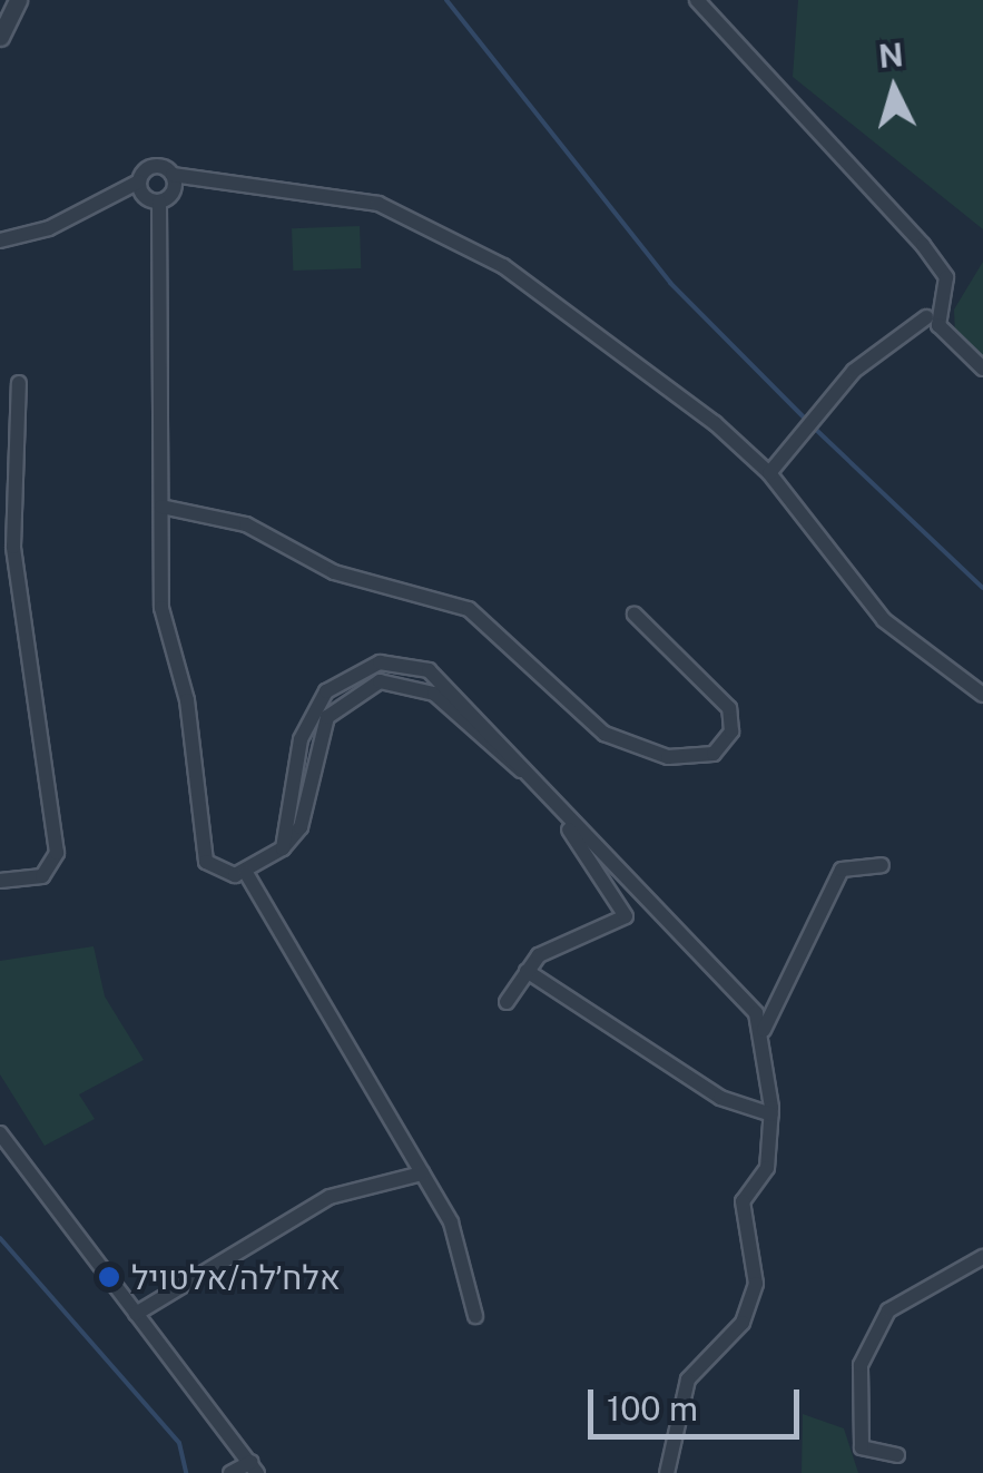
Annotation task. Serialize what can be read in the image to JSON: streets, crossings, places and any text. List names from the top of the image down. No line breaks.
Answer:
{"places":["אלח׳לה/אלטויל"],"scale_bar":"100 m","north":"top"}
